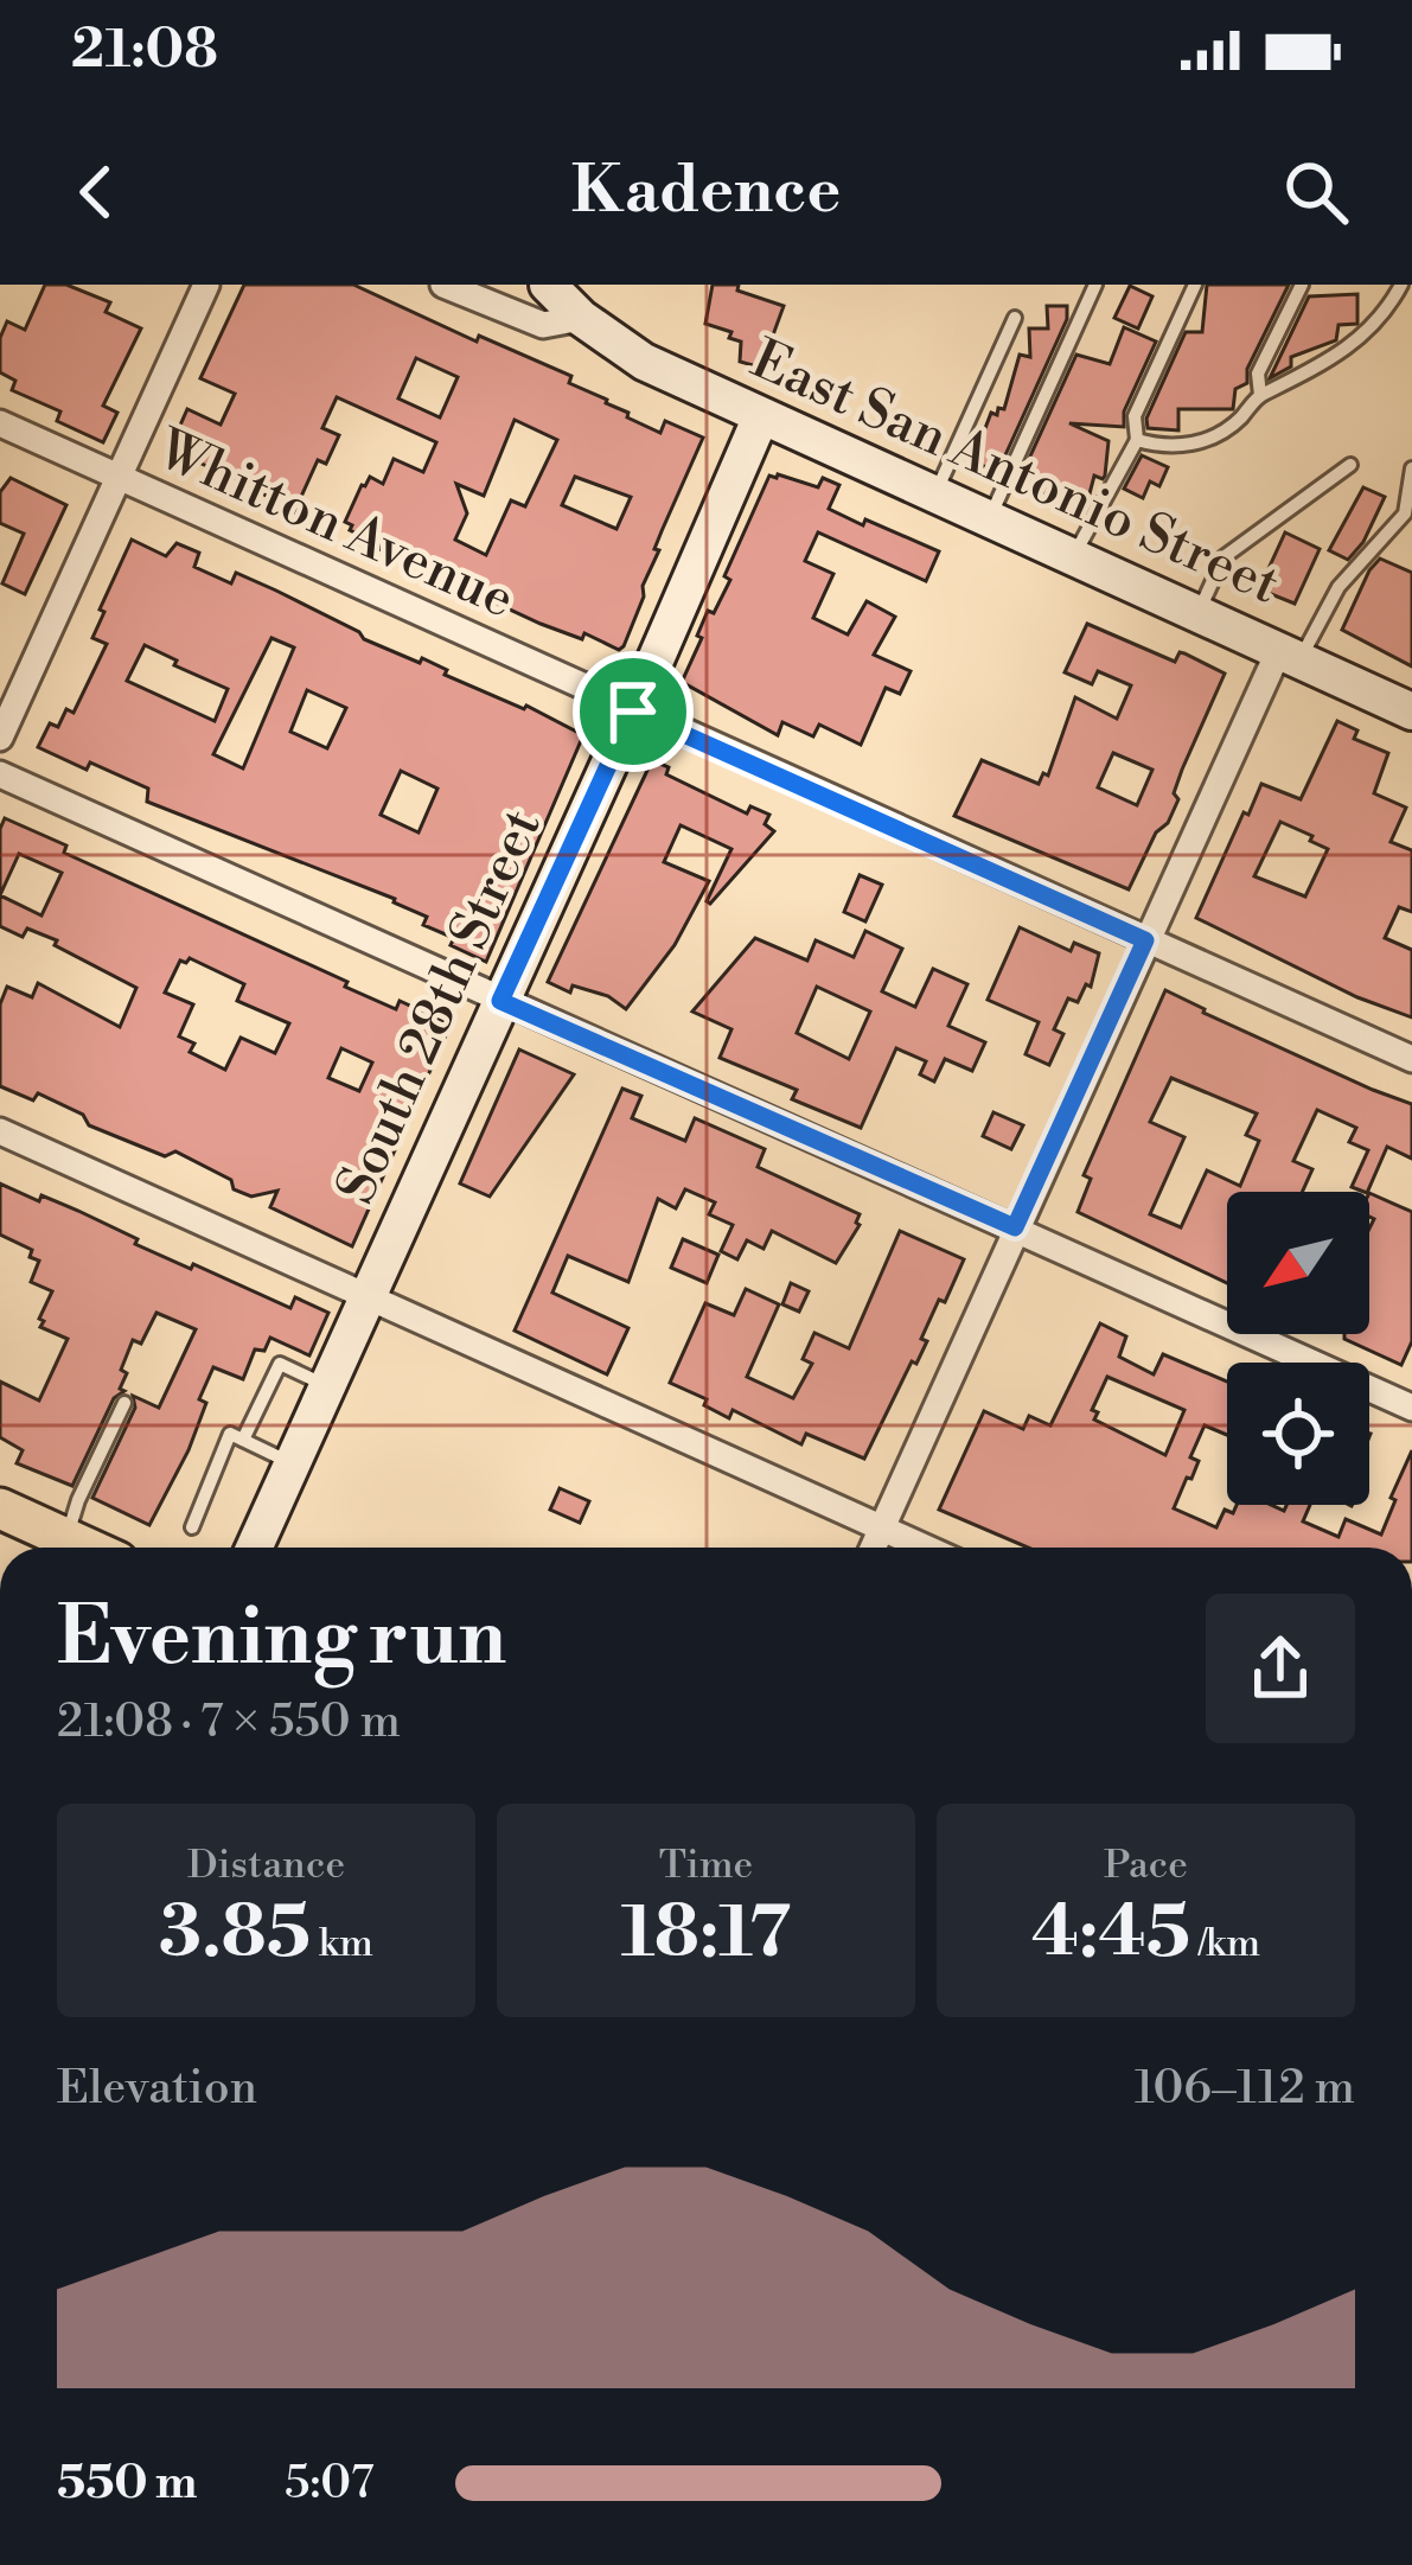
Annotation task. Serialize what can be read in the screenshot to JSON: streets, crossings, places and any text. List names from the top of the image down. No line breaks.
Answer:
{"streets":{"street":["East San Antonio Street","Whitton Avenue","South 28th Street"]},"crossings":[["East San Antonio Street","South 28th Street"],["Whitton Avenue","South 28th Street"]],"north":"bottom left","page":{"status":"21:08","header":"Kadence","heading":["Evening run","21:08 · 7 × 550 m"],"stats":[["Distance","3.85 km"],["Time","18:17"],["Pace","4:45 /km"]],"chart":["Elevation","106–112 m"],"list":[{"name":"550 m","note":"5:07"}]}}
